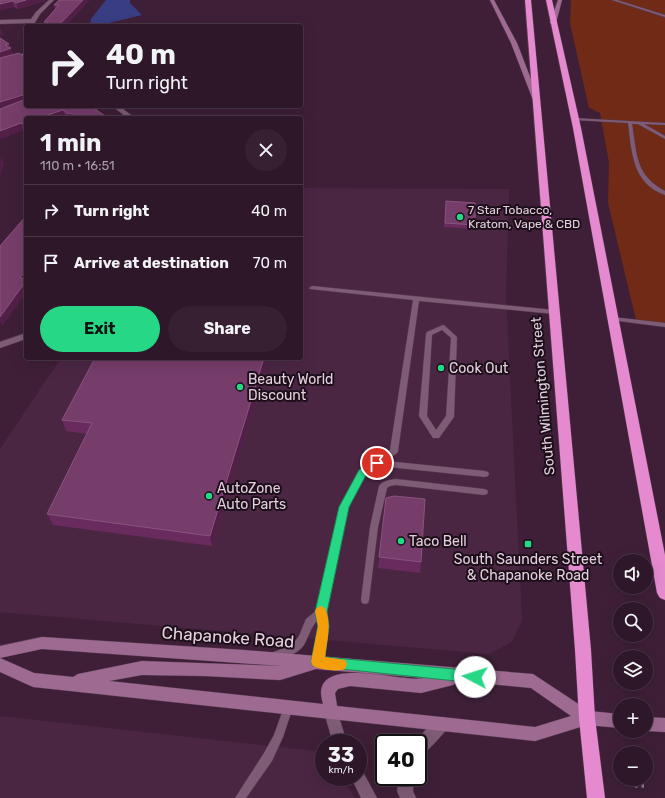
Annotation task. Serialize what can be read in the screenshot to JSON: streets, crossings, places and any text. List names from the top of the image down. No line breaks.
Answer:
{"streets":{"highway":["South Wilmington Street"],"street":["Chapanoke Road"]},"crossings":[["South Wilmington Street","Chapanoke Road"]],"places":{"other":["7 Star Tobacco, Kratom, Vape & CBD","Cook Out","Beauty World Discount","AutoZone Auto Parts","Taco Bell"],"transit":["South Saunders Street & Chapanoke Road"]},"page":{"turn":["40 m","Turn right"],"heading":["1 min","110 m · 16:51"],"list":[{"name":"Turn right","value":"40 m"},{"name":"Arrive at destination","value":"70 m"}],"buttons":["Exit","Share"],"map_buttons":["+","−"],"speed":"33 km/h","limit":"40"}}
